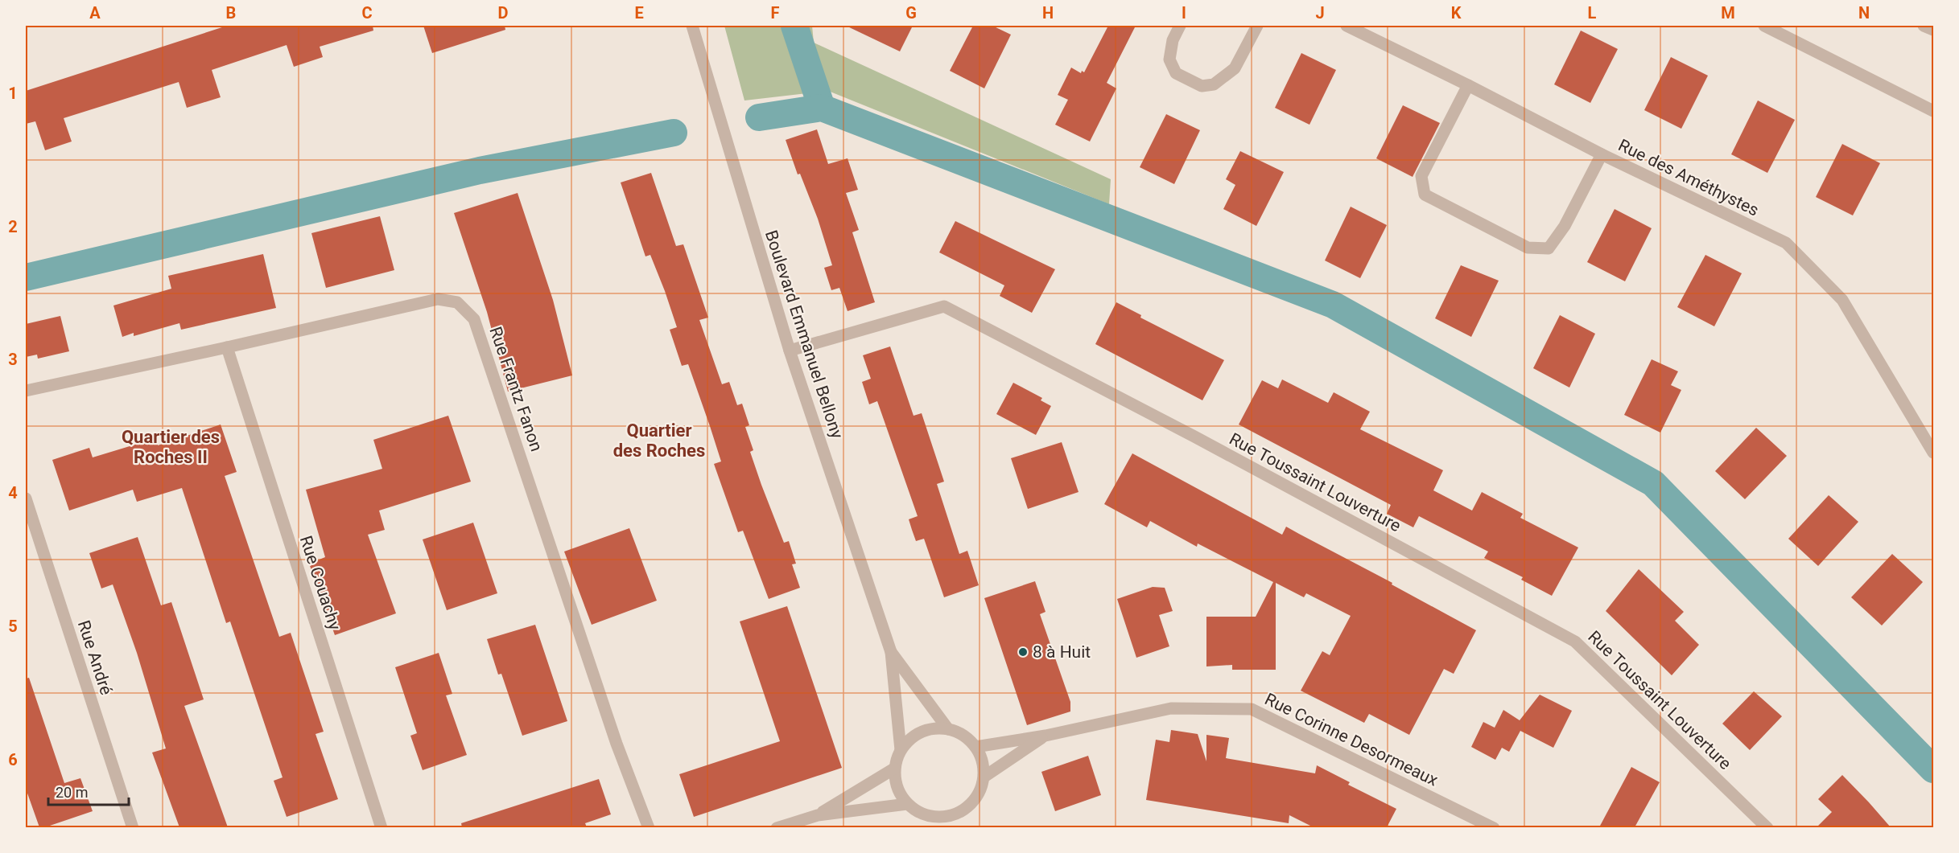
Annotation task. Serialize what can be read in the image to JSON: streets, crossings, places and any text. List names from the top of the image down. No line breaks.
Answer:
{"streets":{"street":["Rue des Améthystes","Boulevard Emmanuel Bellony","Rue Frantz Fanon","Rue Toussaint Louverture","Rue Couachy","Rue André","Rue Corinne Desormeaux"]},"crossings":[["Boulevard Emmanuel Bellony","Rue Toussaint Louverture"],["Boulevard Emmanuel Bellony","Rue Corinne Desormeaux"],["Rue Frantz Fanon","Rue Couachy"]],"districts":["Quartier des Roches","Quartier des Roches II"],"places":["8 à Huit"],"scale_bar":"20 m","grid":{"columns":["A","B","C","D","E","F","G","H","I","J","K","L","M","N"],"rows":["1","2","3","4","5","6"]}}
